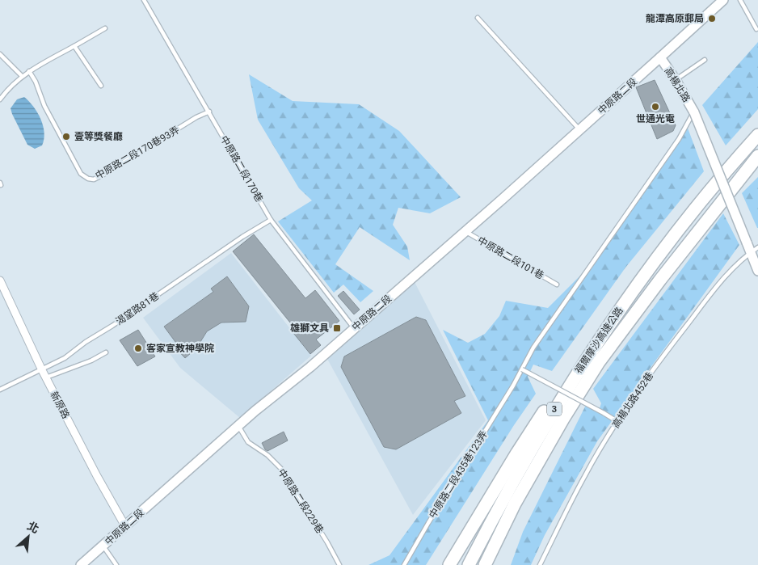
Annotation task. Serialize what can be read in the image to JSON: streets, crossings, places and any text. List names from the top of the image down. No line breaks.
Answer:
{"streets":{"highway":["福爾摩沙高速公路","3"],"street":["高楊北路","中原路二段","新原路"],"lane":["中原路二段170巷93弄","中原路二段170巷","中原路二段101巷","渴望路81巷","高楊北路452巷","中原路二段435巷123弄","中原路二段229巷"]},"crossings":[["高楊北路","中原路二段"],["高楊北路","高楊北路452巷"],["高楊北路","中原路二段435巷123弄"],["中原路二段","中原路二段170巷"],["中原路二段","中原路二段101巷"],["中原路二段","新原路"],["中原路二段","中原路二段229巷"],["中原路二段170巷93弄","中原路二段170巷"],["中原路二段170巷","渴望路81巷"],["渴望路81巷","新原路"]],"places":{"other":["龍潭高原郵局","世通光電","壹等獎餐廳","客家宣教神學院"],"transit":["雄獅文具"]},"north":"top right"}
